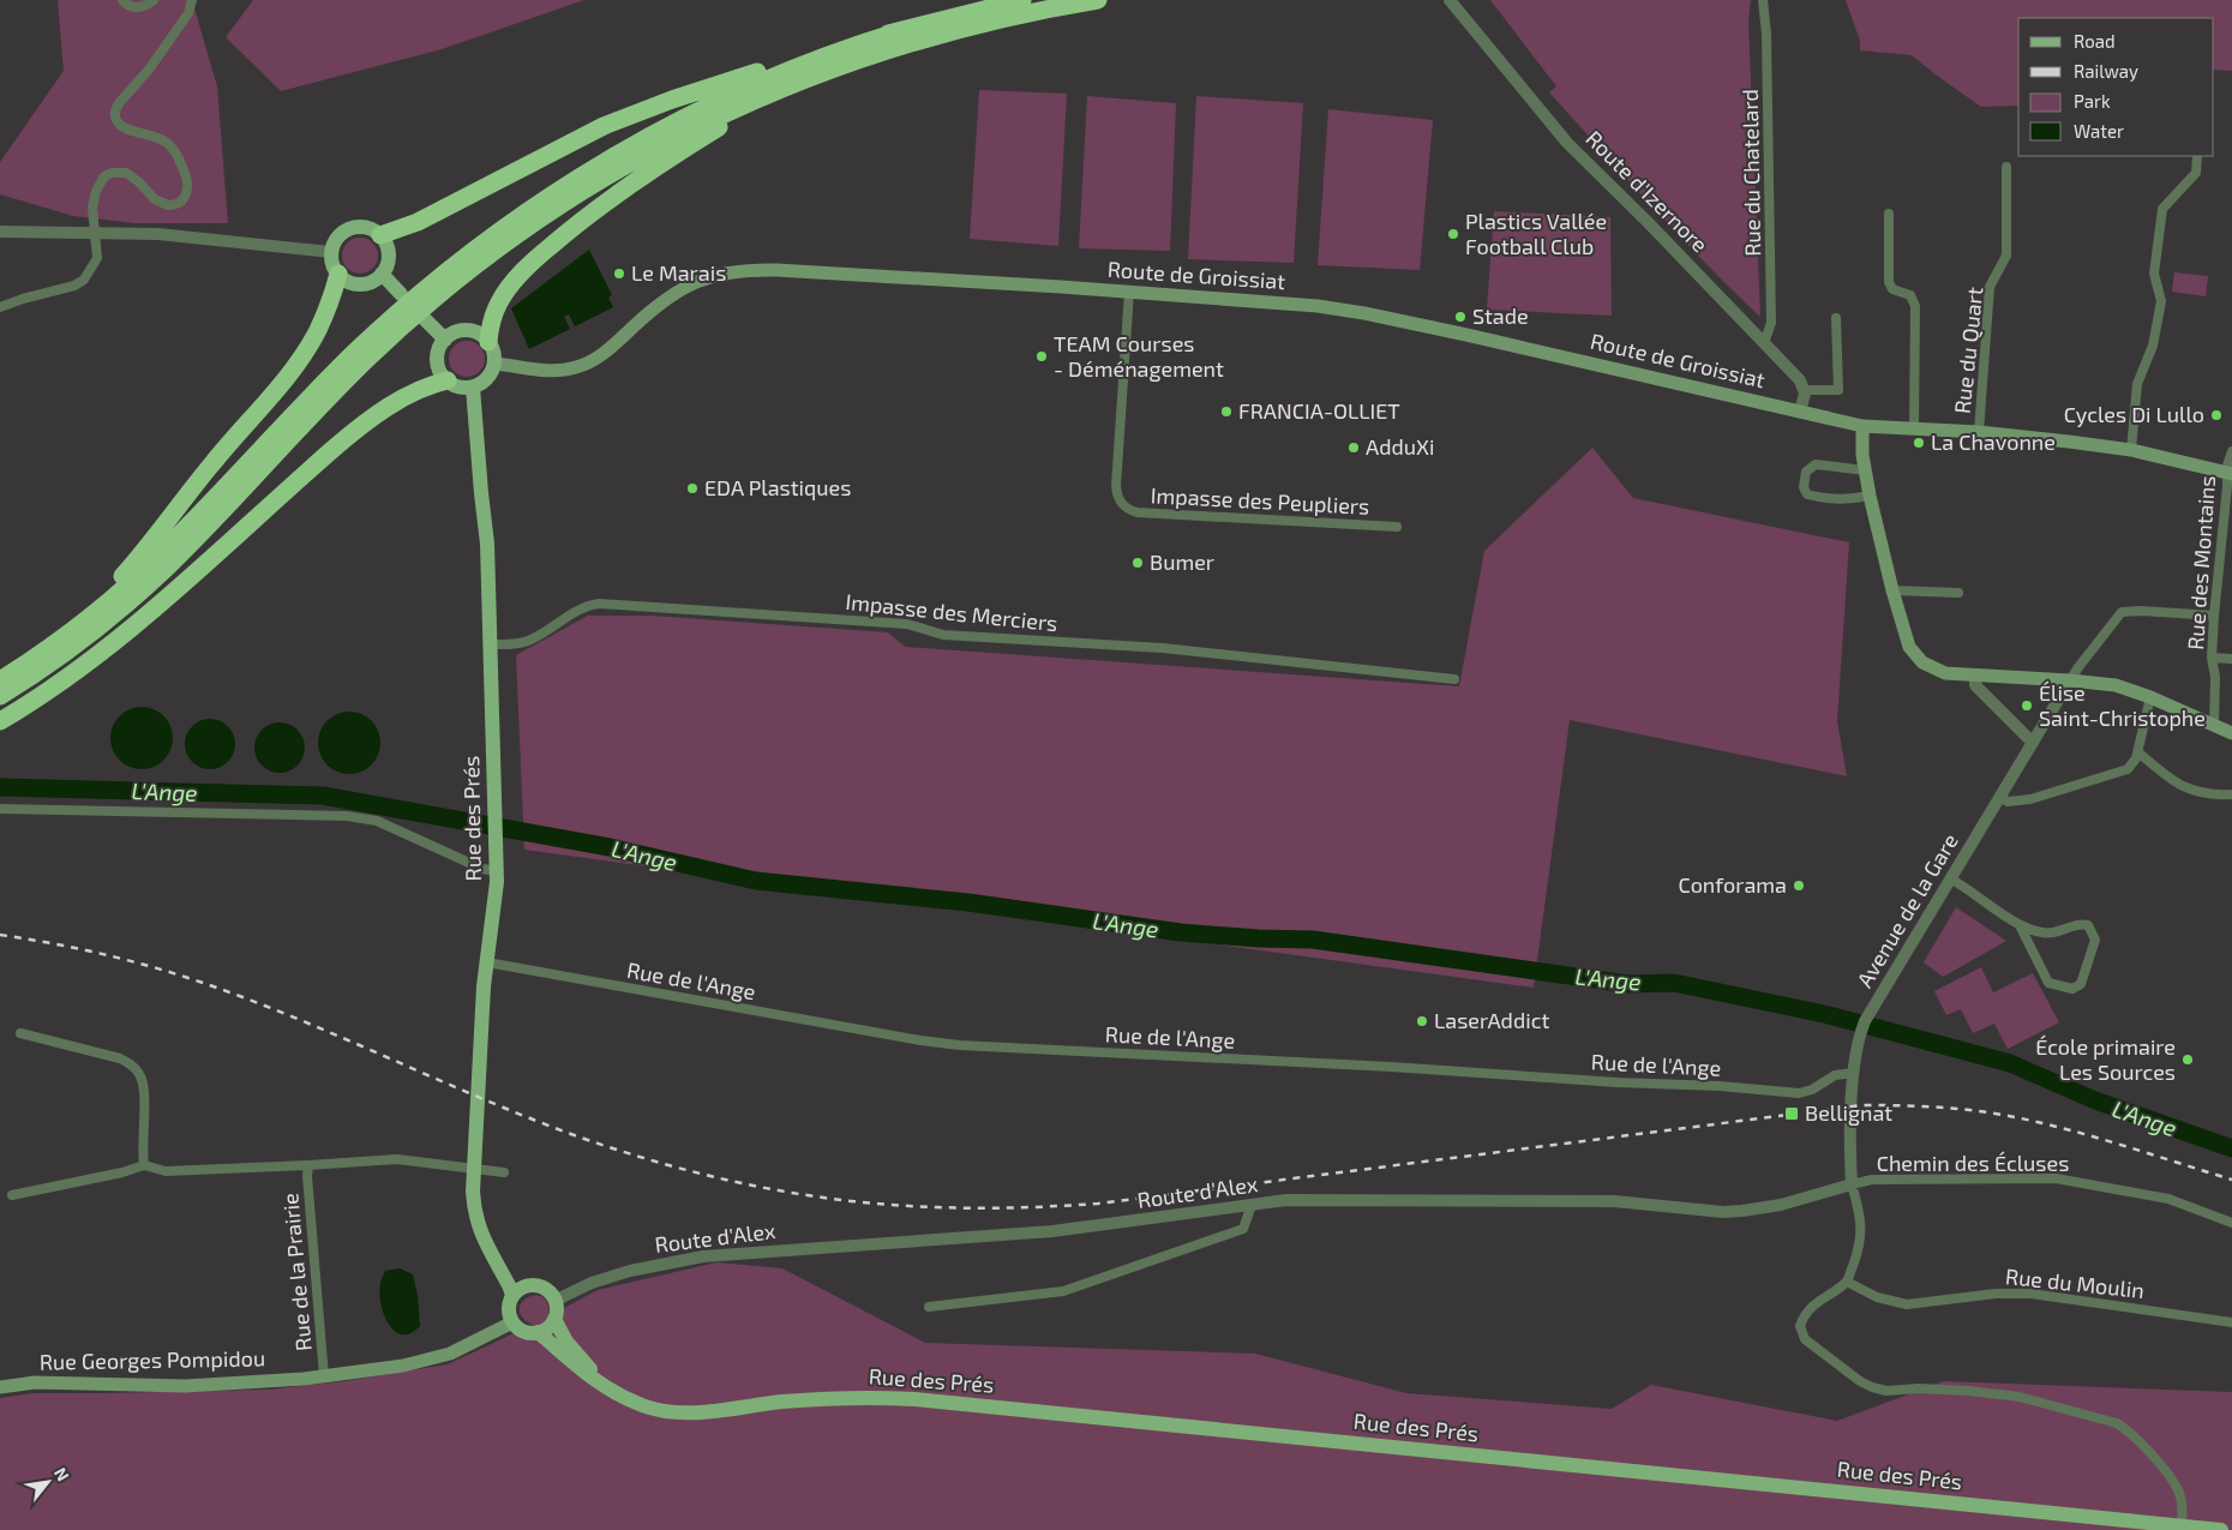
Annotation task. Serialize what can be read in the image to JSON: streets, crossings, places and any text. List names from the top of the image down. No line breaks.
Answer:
{"streets":{"main road":["Route de Groissiat","Rue des Prés","Rue Georges Pompidou"],"street":["Rue du Chatelard","Route d'Izernore","Rue du Quart","Impasse des Peupliers","Rue des Montains","Impasse des Merciers","Avenue de la Gare","Rue de l'Ange","Chemin des Écluses","Route d'Alex","Rue de la Prairie","Rue du Moulin"]},"crossings":[["Rue du Chatelard","Route d'Izernore"],["Route de Groissiat","Rue du Quart"],["Route de Groissiat","Impasse des Peupliers"],["Route de Groissiat","Rue des Montains"],["Route de Groissiat","Rue des Prés"],["Impasse des Merciers","Rue des Prés"],["Rue des Prés","Rue de l'Ange"],["Rue des Prés","Route d'Alex"],["Rue des Prés","Rue Georges Pompidou"],["Avenue de la Gare","Rue de l'Ange"],["Avenue de la Gare","Chemin des Écluses"],["Avenue de la Gare","Route d'Alex"],["Chemin des Écluses","Route d'Alex"],["Route d'Alex","Rue Georges Pompidou"],["Rue de la Prairie","Rue Georges Pompidou"]],"water":["L'Ange"],"places":{"other":["Plastics Vallée Football Club","Le Marais","Stade","TEAM Courses - Déménagement","FRANCIA-OLLIET","Cycles Di Lullo","La Chavonne","AdduXi","EDA Plastiques","Bumer","Élise Saint-Christophe","Conforama","LaserAddict","École primaire Les Sources"],"transit":["Bellignat"]},"legend":["Road","Railway","Park","Water"],"north":"top right"}
